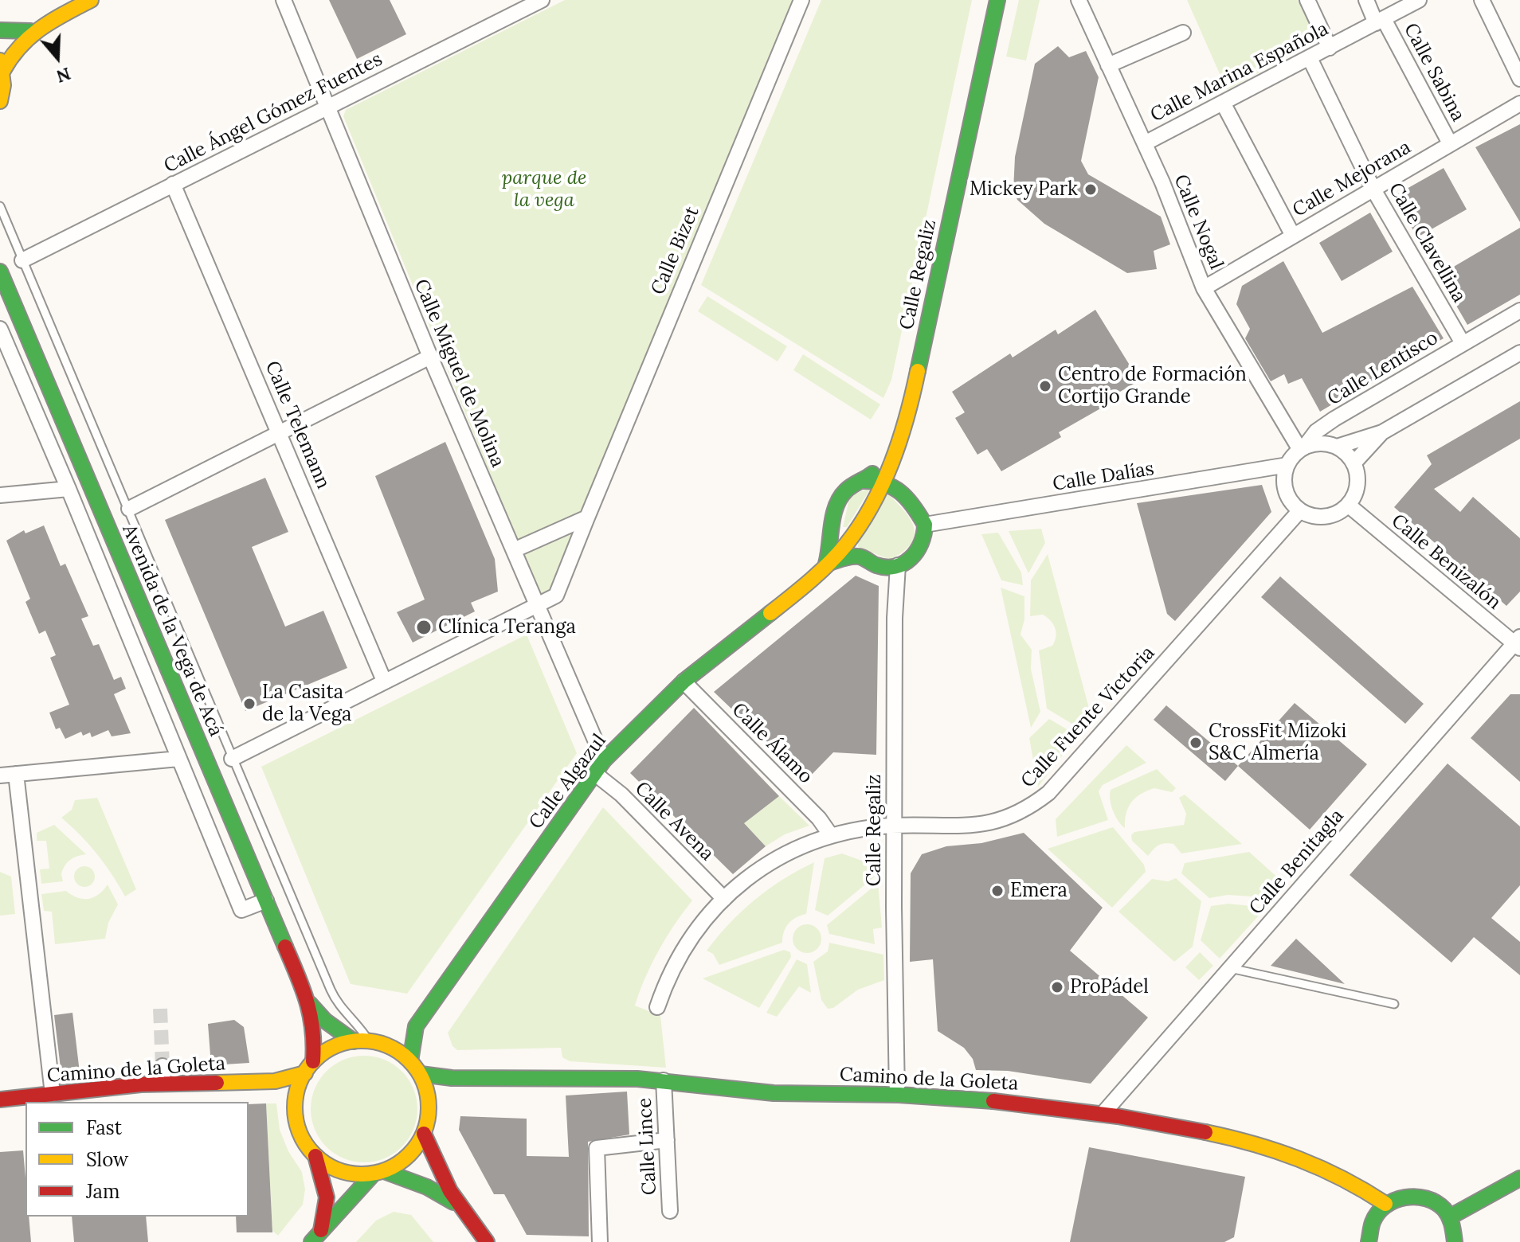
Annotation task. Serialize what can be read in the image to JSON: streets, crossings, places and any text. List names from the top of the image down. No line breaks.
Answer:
{"streets":{"main road":["Calle Regaliz","Avenida de la Vega de Acá","Calle Algazul","Camino de la Goleta"],"street":["Calle Marina Española","Calle Sabina","Calle Ángel Gómez Fuentes","Calle Mejorana","Calle Nogal","Calle Clavellina","Calle Bizet","Calle Lentisco","Calle Miguel de Molina","Calle Telemann","Calle Dalías","Calle Benizalón","Calle Fuente Victoria","Calle Álamo","Calle Avena","Calle Benitagla","Calle Lince"]},"crossings":[["Calle Marina Española","Calle Sabina"],["Calle Marina Española","Calle Nogal"],["Calle Marina Española","Calle Clavellina"],["Calle Sabina","Calle Mejorana"],["Calle Ángel Gómez Fuentes","Calle Miguel de Molina"],["Calle Ángel Gómez Fuentes","Calle Telemann"],["Calle Mejorana","Calle Nogal"],["Calle Mejorana","Calle Clavellina"],["Calle Nogal","Calle Lentisco"],["Calle Nogal","Calle Dalías"],["Calle Nogal","Calle Benizalón"],["Calle Nogal","Calle Fuente Victoria"],["Calle Clavellina","Calle Lentisco"],["Calle Bizet","Calle Miguel de Molina"],["Calle Bizet","Calle Telemann"],["Calle Regaliz","Calle Fuente Victoria"],["Calle Regaliz","Calle Algazul"],["Calle Regaliz","Camino de la Goleta"],["Calle Lentisco","Calle Dalías"],["Calle Lentisco","Calle Benizalón"],["Calle Lentisco","Calle Fuente Victoria"],["Calle Miguel de Molina","Calle Algazul"],["Calle Dalías","Calle Benizalón"],["Calle Dalías","Calle Fuente Victoria"],["Calle Benizalón","Calle Fuente Victoria"],["Calle Benizalón","Calle Benitagla"],["Avenida de la Vega de Acá","Calle Algazul"],["Avenida de la Vega de Acá","Camino de la Goleta"],["Calle Fuente Victoria","Calle Álamo"],["Calle Fuente Victoria","Calle Avena"],["Calle Álamo","Calle Algazul"],["Calle Algazul","Calle Avena"],["Calle Algazul","Camino de la Goleta"],["Calle Benitagla","Camino de la Goleta"],["Camino de la Goleta","Calle Lince"]],"parks":["parque de la vega"],"places":["Mickey Park","Centro de Formación Cortijo Grande","Clínica Teranga","La Casita de la Vega","CrossFit Mizoki S&C Almería","Emera","ProPádel"],"legend":["Fast","Slow","Jam"],"north":"bottom"}
